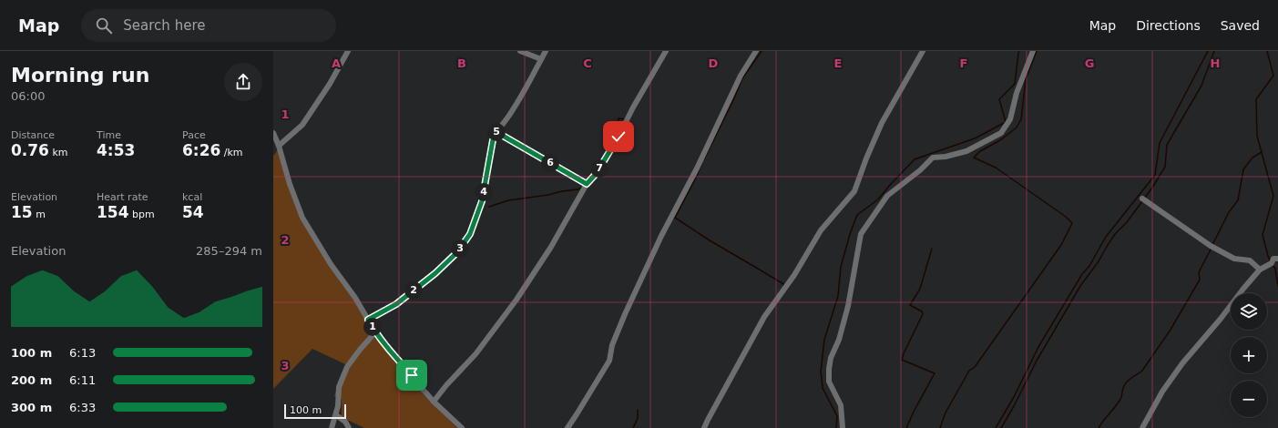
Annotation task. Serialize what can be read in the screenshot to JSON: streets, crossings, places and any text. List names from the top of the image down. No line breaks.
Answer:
{"scale_bar":"100 m","page":{"header":"Map","search":"Search here","nav":["Map","Directions","Saved"],"heading":["Morning run","06:00"],"stats":[["Distance","0.76 km"],["Time","4:53"],["Pace","6:26 /km"],["Elevation","15 m"],["Heart rate","154 bpm"],["kcal","54"]],"pins":["5","6","7","4","3","2","1"],"chart":["Elevation","285–294 m"],"map_buttons":["+","−"],"list":[{"name":"100 m","note":"6:13"},{"name":"200 m","note":"6:11"},{"name":"300 m","note":"6:33"}],"scale":"100 m"},"grid":{"columns":["A","B","C","D","E","F","G","H"],"rows":["1","2","3"]}}
